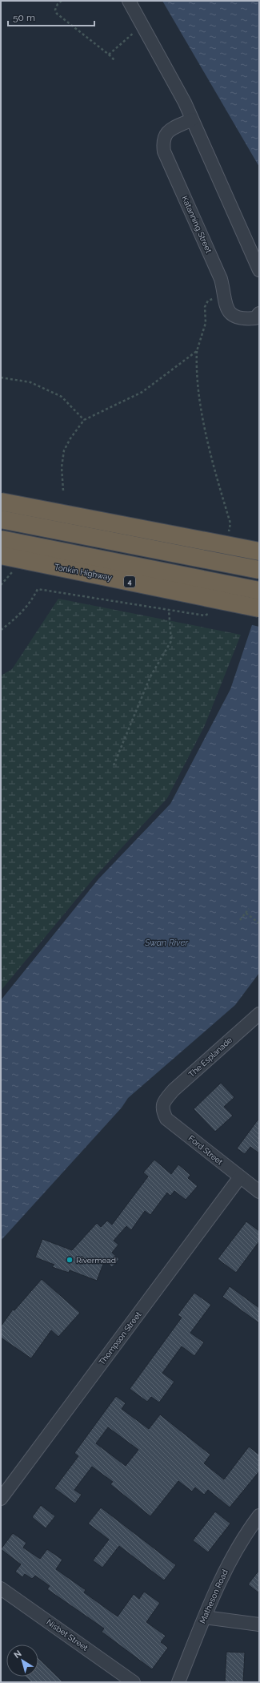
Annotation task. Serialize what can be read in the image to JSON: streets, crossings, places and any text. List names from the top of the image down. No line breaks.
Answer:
{"streets":{"highway":["Tonkin Highway","4"],"street":["Katanning Street","The Esplanade","Ford Street","Thompson Street","Matheson Road","Nisbet Street"]},"crossings":[["The Esplanade","Ford Street"],["Ford Street","Thompson Street"]],"water":["Swan River"],"places":["Rivermead"],"scale_bar":"50 m","north":"top left"}
